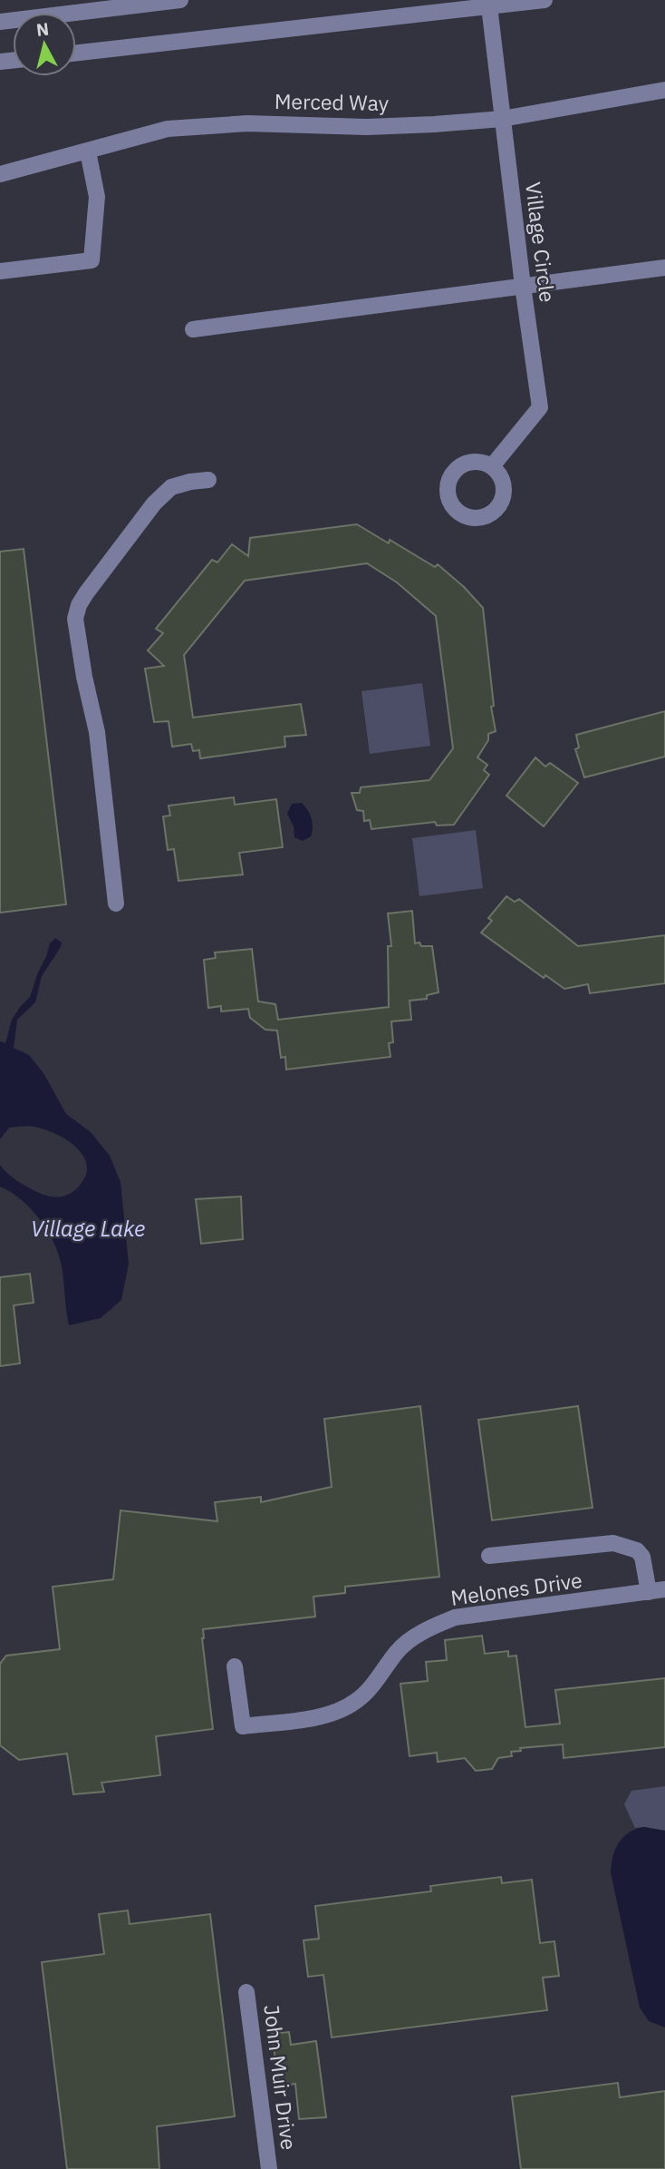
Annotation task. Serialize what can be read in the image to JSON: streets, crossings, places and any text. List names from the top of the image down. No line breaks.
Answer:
{"streets":{"street":["Merced Way","Village Circle","Melones Drive","John Muir Drive"]},"crossings":[["Merced Way","Village Circle"]],"water":["Village Lake"],"north":"top"}
